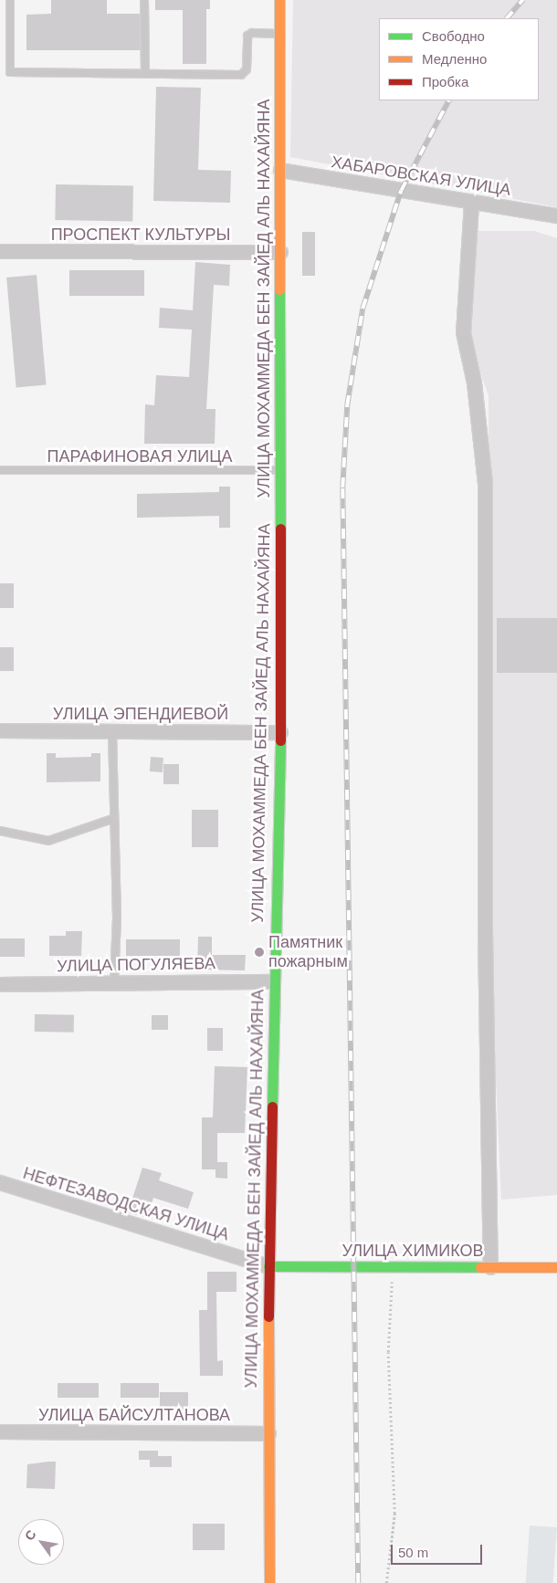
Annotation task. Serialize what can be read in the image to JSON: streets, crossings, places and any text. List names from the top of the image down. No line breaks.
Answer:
{"streets":{"main road":["УЛИЦА МОХАММЕДА БЕН ЗАЙЕД АЛЬ НАХАЙЯНА","УЛИЦА ХИМИКОВ"],"street":["ХАБАРОВСКАЯ УЛИЦА","ПРОСПЕКТ КУЛЬТУРЫ","УЛИЦА ЭПЕНДИЕВОЙ","УЛИЦА ПОГУЛЯЕВА","НЕФТЕЗАВОДСКАЯ УЛИЦА","УЛИЦА БАЙСУЛТАНОВА"],"lane":["ПАРАФИНОВАЯ УЛИЦА"]},"crossings":[["ХАБАРОВСКАЯ УЛИЦА","УЛИЦА МОХАММЕДА БЕН ЗАЙЕД АЛЬ НАХАЙЯНА"],["ПРОСПЕКТ КУЛЬТУРЫ","УЛИЦА МОХАММЕДА БЕН ЗАЙЕД АЛЬ НАХАЙЯНА"],["УЛИЦА МОХАММЕДА БЕН ЗАЙЕД АЛЬ НАХАЙЯНА","ПАРАФИНОВАЯ УЛИЦА"],["УЛИЦА МОХАММЕДА БЕН ЗАЙЕД АЛЬ НАХАЙЯНА","УЛИЦА ЭПЕНДИЕВОЙ"],["УЛИЦА МОХАММЕДА БЕН ЗАЙЕД АЛЬ НАХАЙЯНА","УЛИЦА ПОГУЛЯЕВА"],["УЛИЦА МОХАММЕДА БЕН ЗАЙЕД АЛЬ НАХАЙЯНА","НЕФТЕЗАВОДСКАЯ УЛИЦА"],["УЛИЦА МОХАММЕДА БЕН ЗАЙЕД АЛЬ НАХАЙЯНА","УЛИЦА ХИМИКОВ"],["УЛИЦА МОХАММЕДА БЕН ЗАЙЕД АЛЬ НАХАЙЯНА","УЛИЦА БАЙСУЛТАНОВА"],["НЕФТЕЗАВОДСКАЯ УЛИЦА","УЛИЦА ХИМИКОВ"]],"places":["Памятник пожарным"],"legend":["Свободно","Медленно","Пробка"],"scale_bar":"50 m","north":"top left"}
